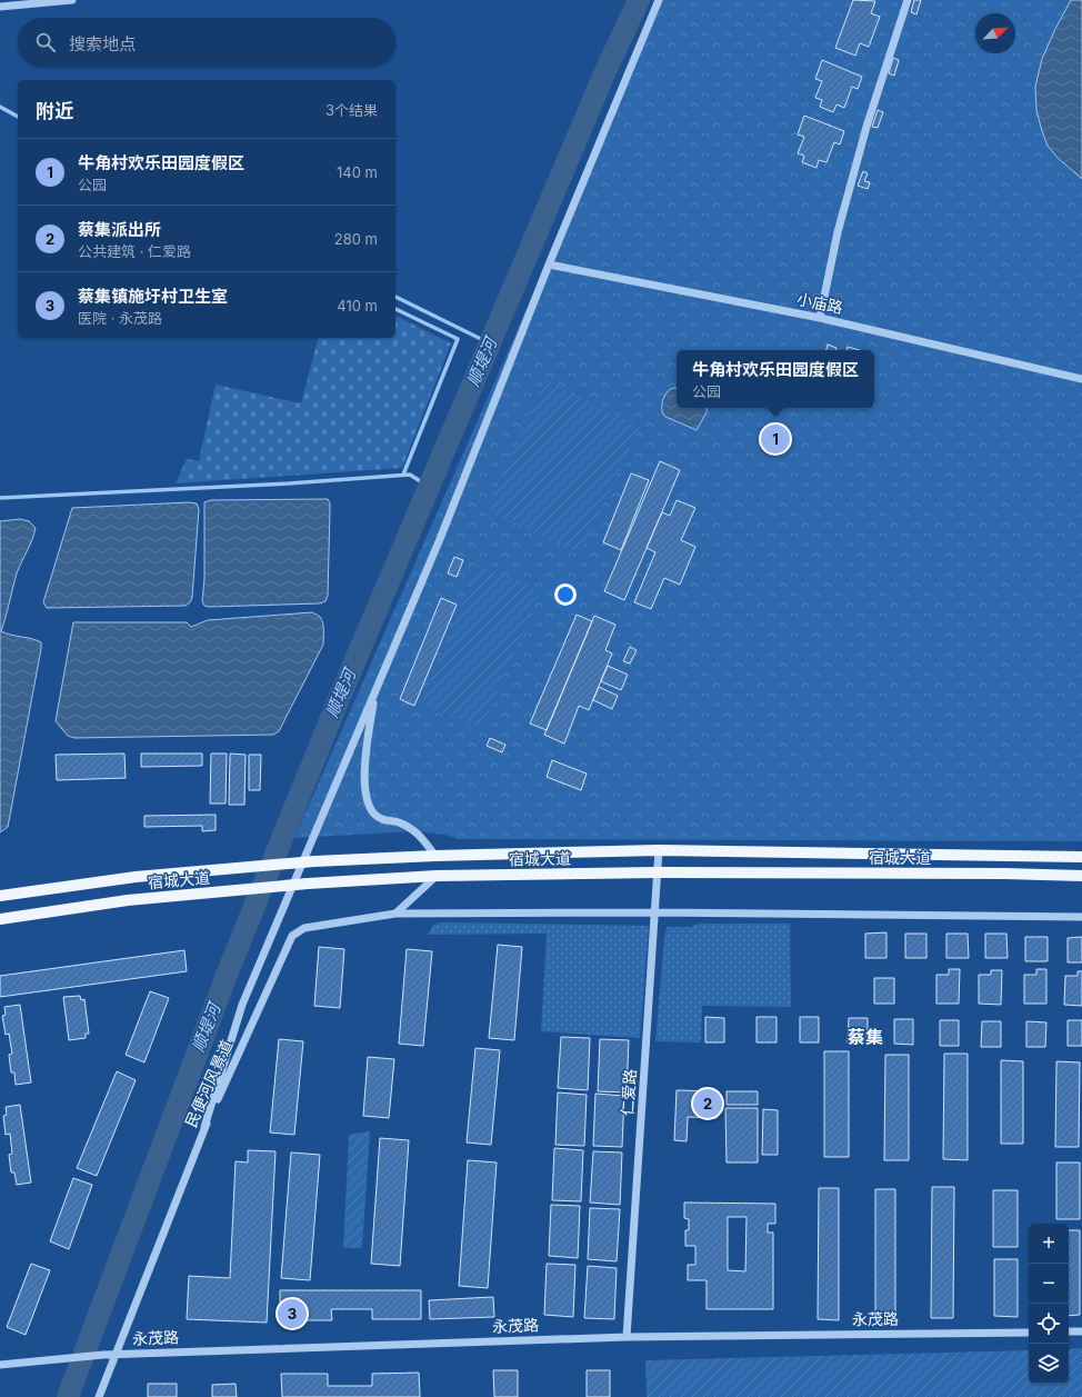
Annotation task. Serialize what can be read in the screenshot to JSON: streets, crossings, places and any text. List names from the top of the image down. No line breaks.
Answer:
{"streets":{"main road":["宿城大道"],"street":["小庙路","民便河风景道","仁爱路","永茂路"]},"crossings":[["宿城大道","仁爱路"],["民便河风景道","仁爱路"],["民便河风景道","永茂路"],["仁爱路","永茂路"]],"districts":["蔡集"],"water":["顺堤河"],"north":"top right","page":{"search":"搜索地点","heading":["附近","3个结果"],"list":[{"mark":"1","name":"牛角村欢乐田园度假区","note":"公园","value":"140 m"},{"mark":"2","name":"蔡集派出所","note":"公共建筑 · 仁爱路","value":"280 m"},{"mark":"3","name":"蔡集镇施圩村卫生室","note":"医院 · 永茂路","value":"410 m"}],"popup":["牛角村欢乐田园度假区","公园"],"pins":["1","2","3"],"map_buttons":["+","−"]}}
